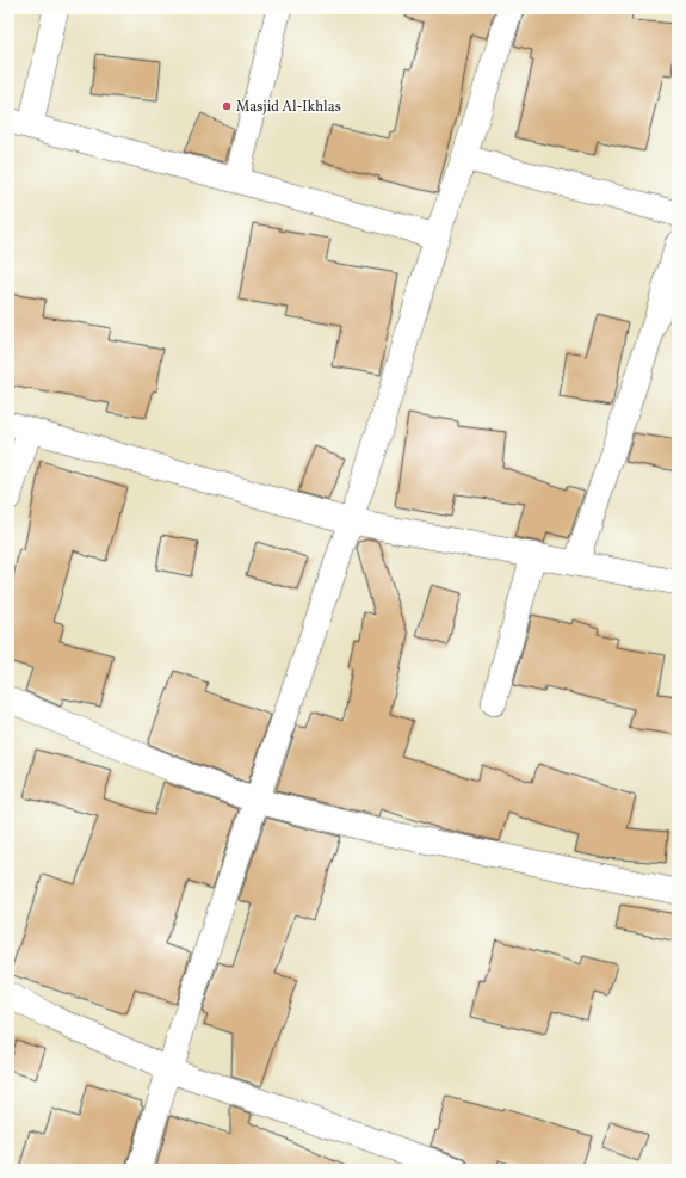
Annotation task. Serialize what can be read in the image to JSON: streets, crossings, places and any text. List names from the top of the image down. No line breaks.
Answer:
{"places":["Masjid Al-Ikhlas"]}
